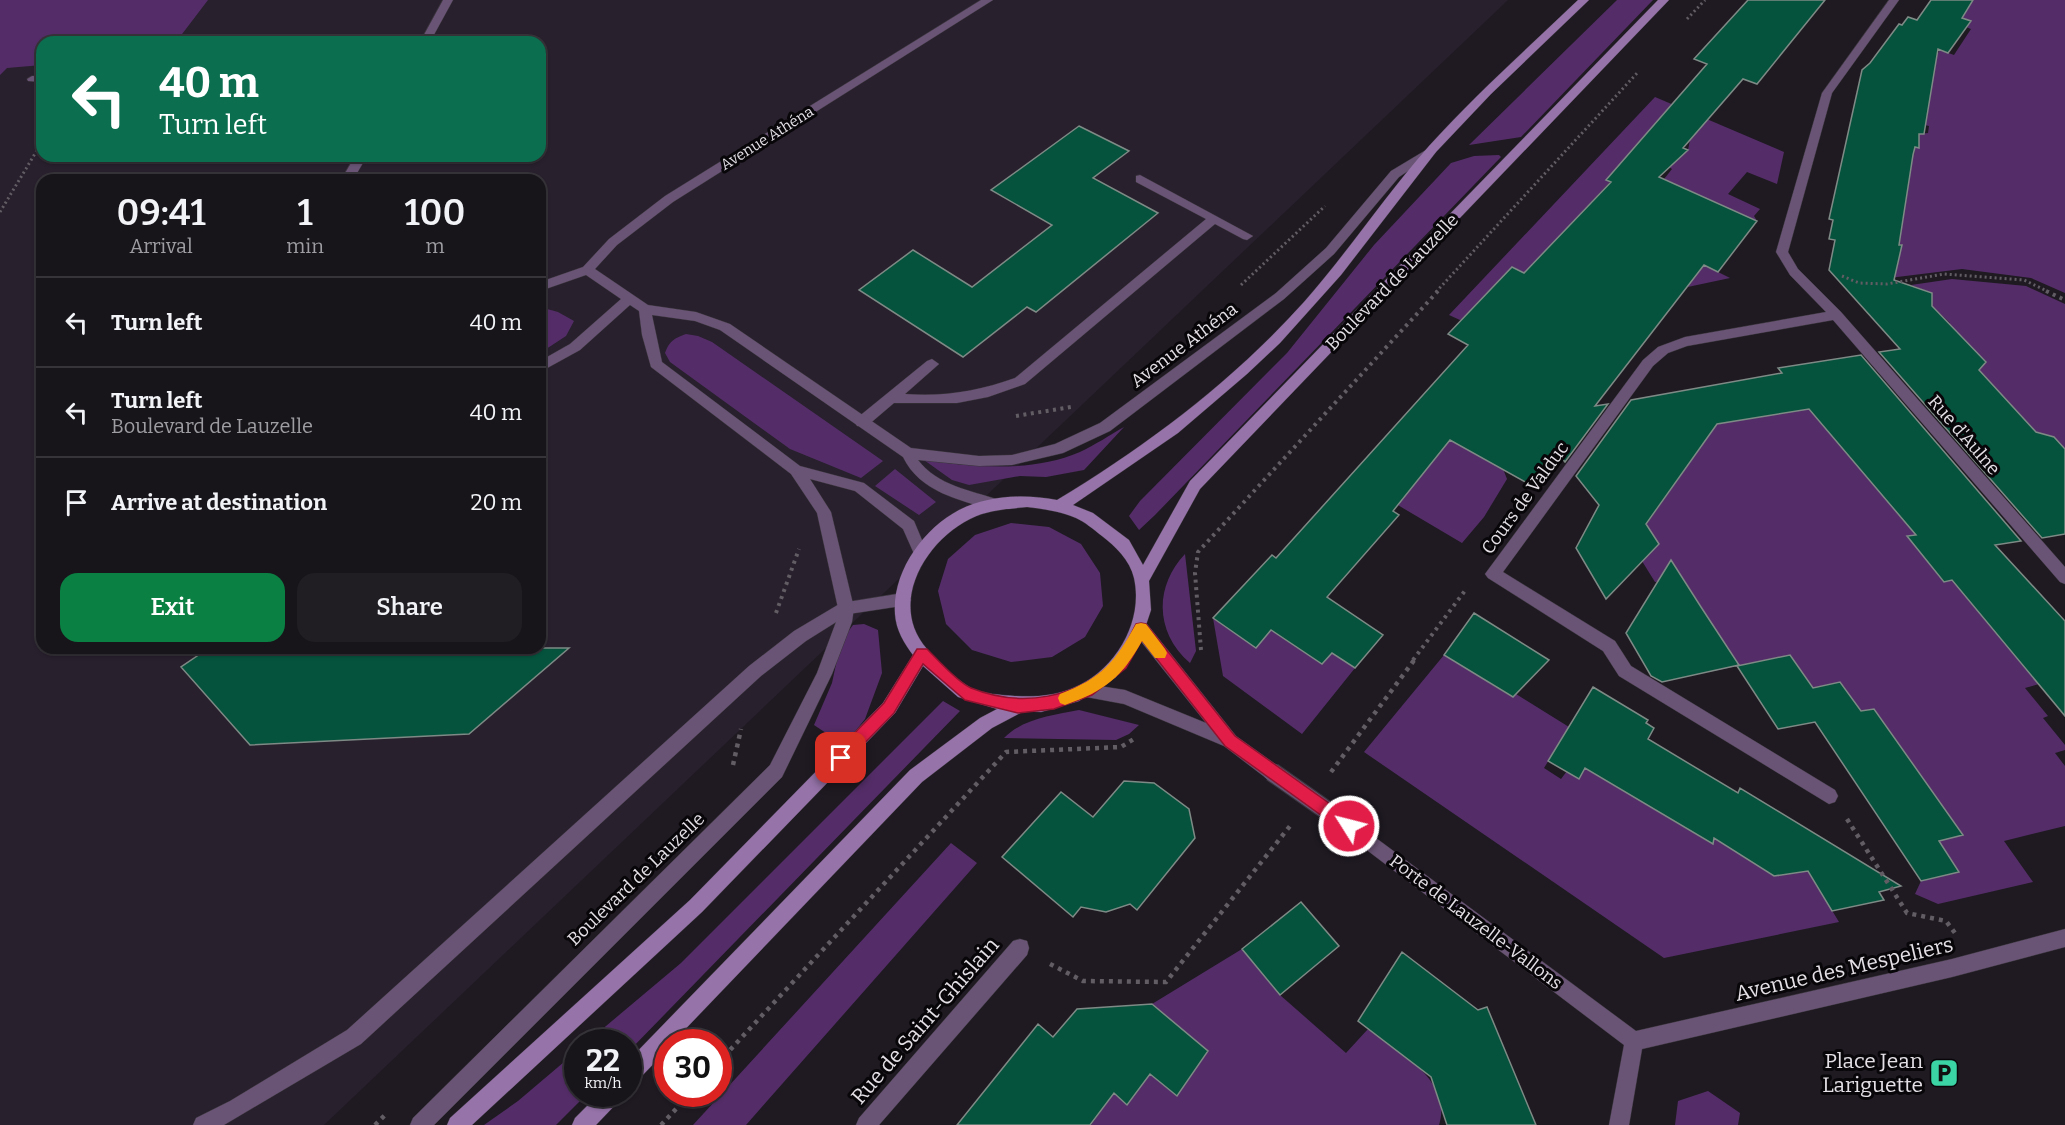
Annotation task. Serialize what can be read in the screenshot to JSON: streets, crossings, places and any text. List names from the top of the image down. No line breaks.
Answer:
{"streets":{"main road":["Boulevard de Lauzelle"],"street":["Avenue Athéna","Rue d'Aulne","Cours de Valduc","Porte de Lauzelle-Vallons","Avenue des Mespeliers","Rue de Saint-Ghislain"]},"crossings":[["Rue d'Aulne","Cours de Valduc"],["Porte de Lauzelle-Vallons","Avenue des Mespeliers"]],"places":{"parking":["Place Jean Lariguette"]},"page":{"turn":["40 m","Turn left"],"eta":["09:41","Arrival","1","min","100","m"],"list":[{"name":"Turn left","value":"40 m"},{"name":"Turn left","note":"Boulevard de Lauzelle","value":"40 m"},{"name":"Arrive at destination","value":"20 m"}],"buttons":["Exit","Share"],"speed":"22 km/h","limit":"30"}}
